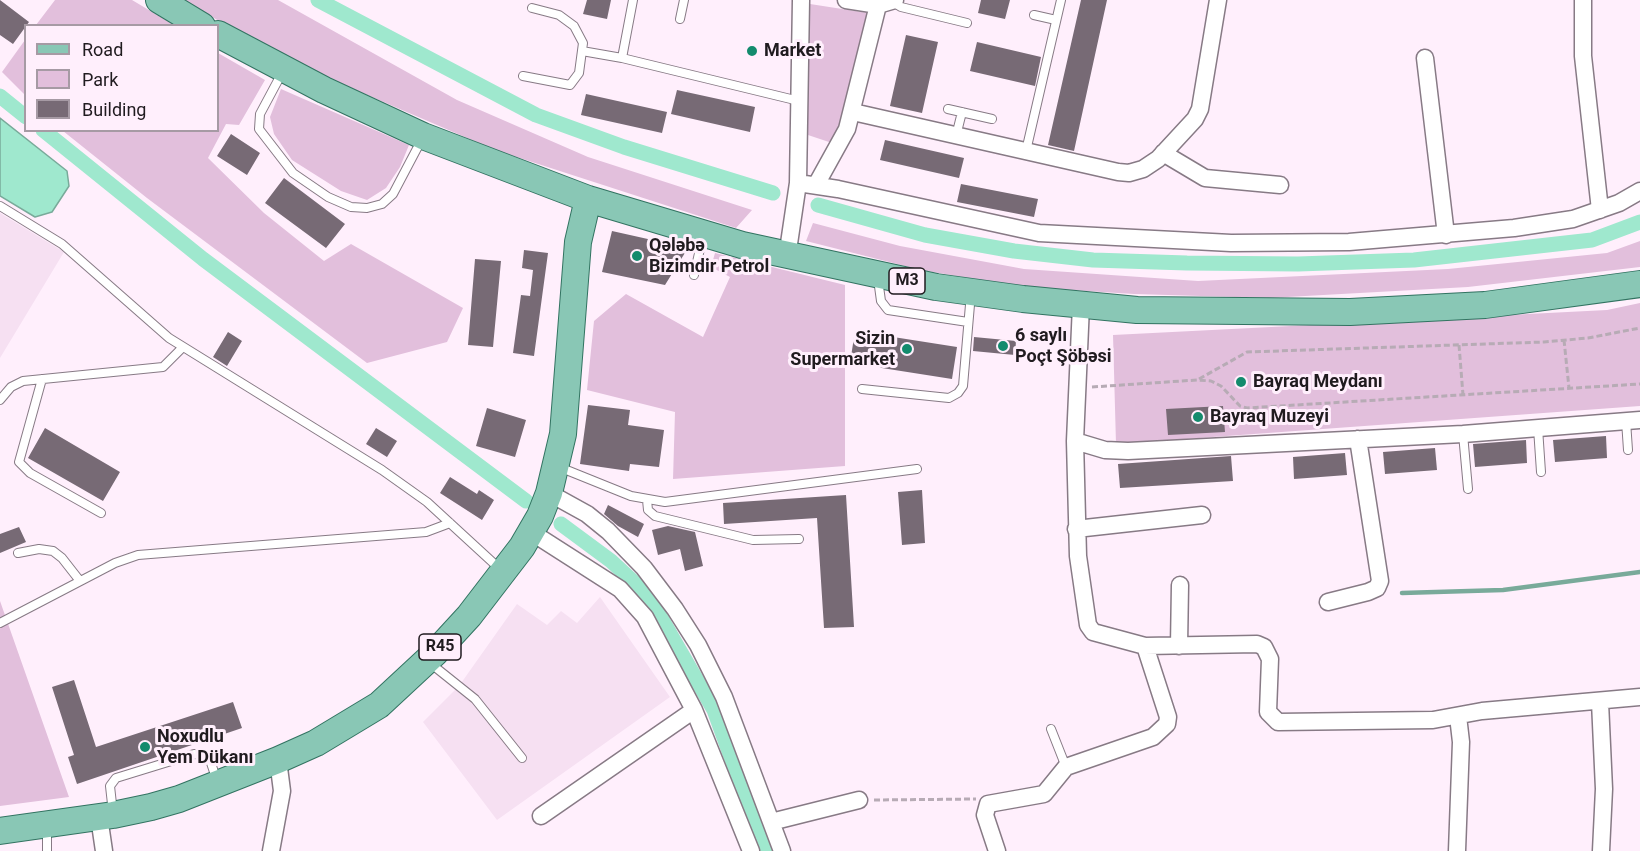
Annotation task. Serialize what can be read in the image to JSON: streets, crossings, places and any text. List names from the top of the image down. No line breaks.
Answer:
{"streets":{"main road":["M3","R45"]},"crossings":[["M3","R45"]],"places":["Market","Qələbə Bizimdir Petrol","6 saylı Poçt Şöbəsi","Sizin Supermarket","Bayraq Meydanı","Bayraq Muzeyi","Noxudlu Yem Dükanı"],"legend":["Road","Park","Building"]}
